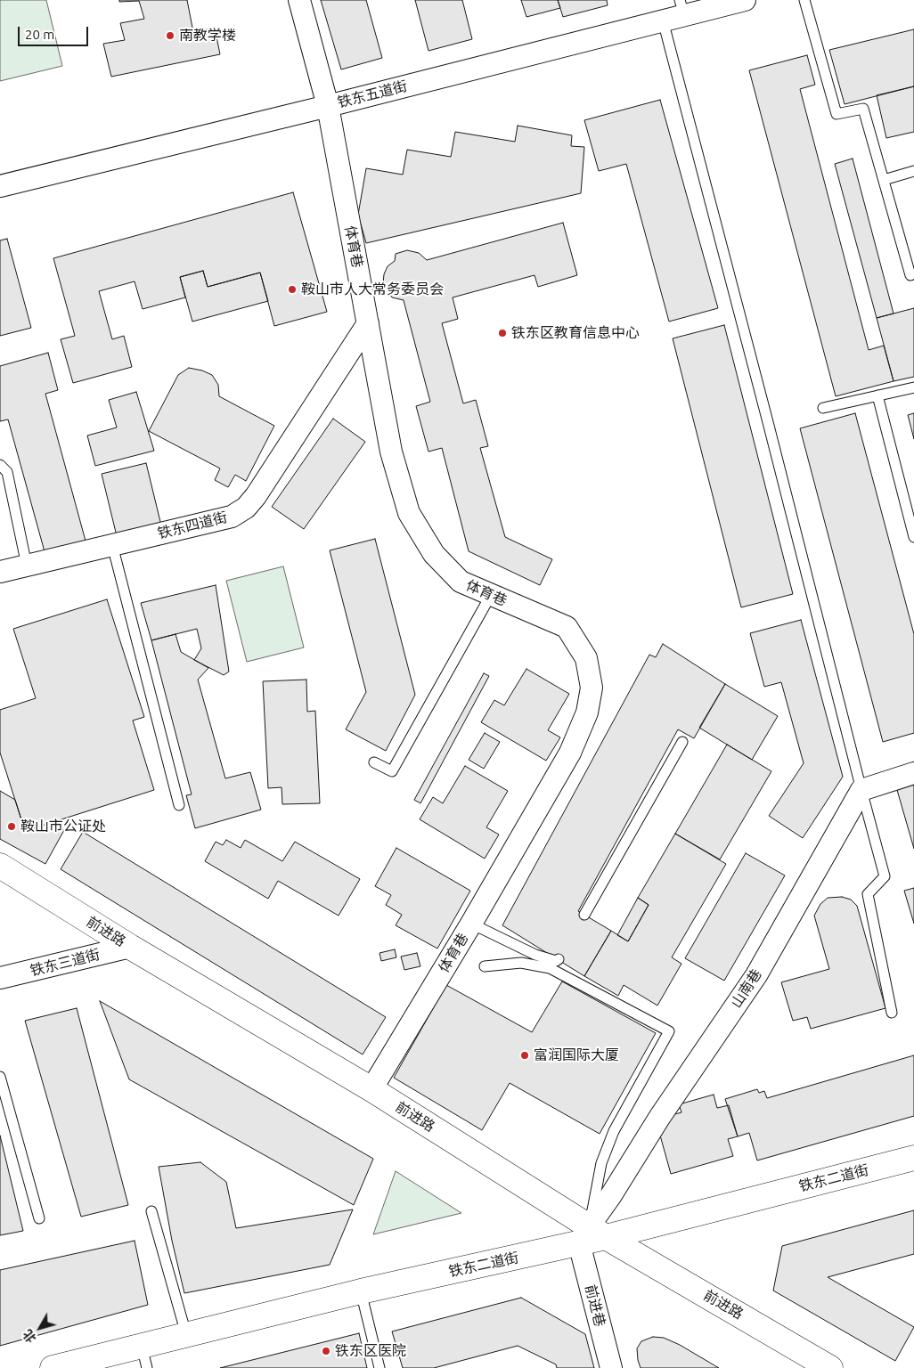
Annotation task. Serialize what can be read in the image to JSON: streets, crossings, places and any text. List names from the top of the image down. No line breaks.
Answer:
{"streets":{"main road":["前进路","铁东二道街"],"street":["铁东五道街","体育巷","铁东四道街","铁东三道街","山南巷","前进巷"]},"crossings":[["铁东五道街","体育巷"],["体育巷","铁东四道街"],["体育巷","前进路"],["前进路","铁东三道街"],["前进路","山南巷"],["前进路","铁东二道街"],["前进路","前进巷"],["山南巷","铁东二道街"],["山南巷","前进巷"],["铁东二道街","前进巷"]],"places":["南教学楼","鞍山市人大常务委员会","铁东区教育信息中心","鞍山市公证处","富润国际大厦","铁东区医院"],"scale_bar":"20 m","north":"bottom left"}
